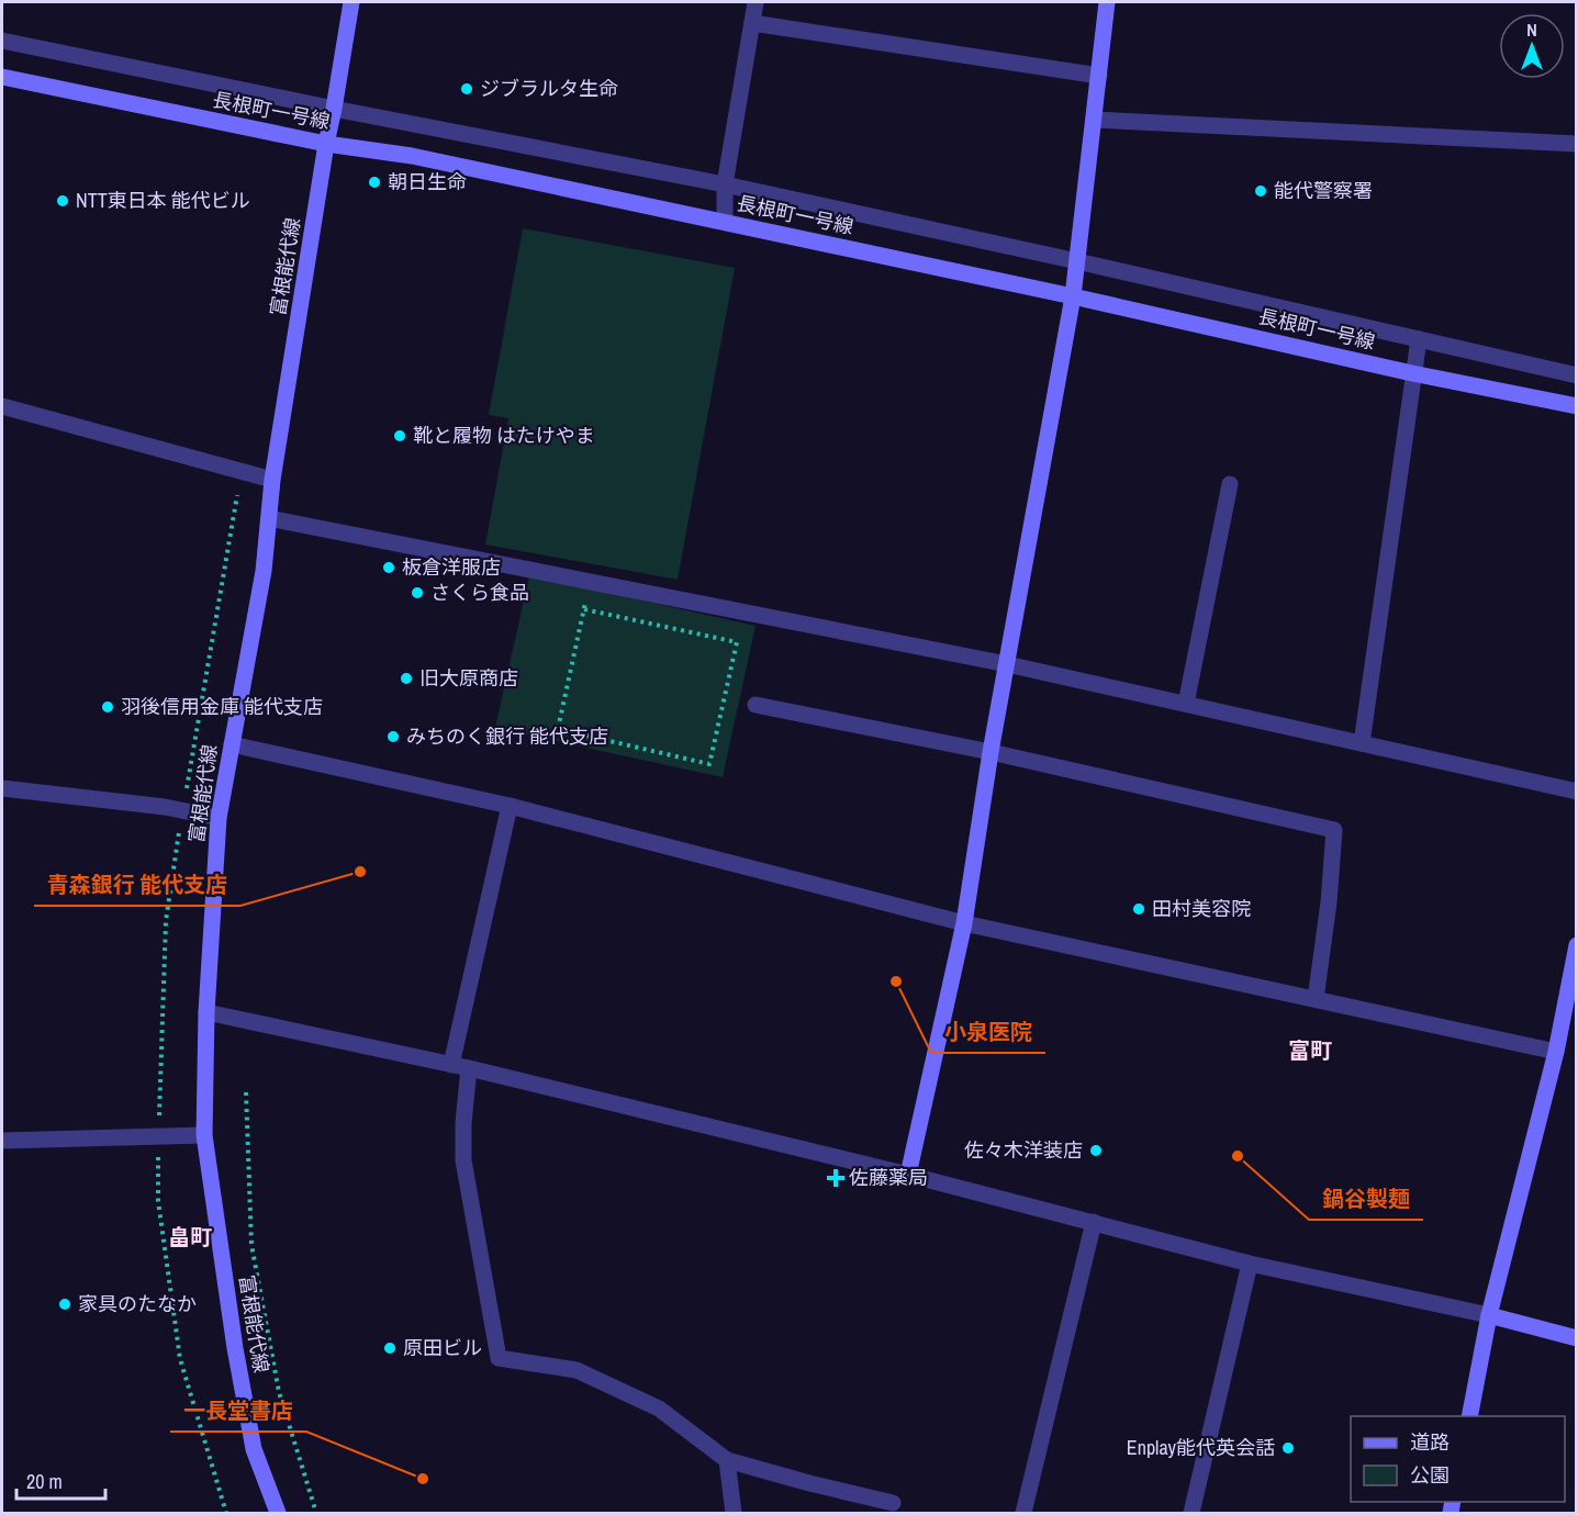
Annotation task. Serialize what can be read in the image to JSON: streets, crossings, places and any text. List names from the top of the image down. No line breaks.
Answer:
{"streets":{"street":["長根町一号線","富根能代線"]},"crossings":[["長根町一号線","富根能代線"]],"districts":["富町","畠町"],"places":{"other":["ジブラルタ生命","朝日生命","能代警察署","NTT東日本 能代ビル","靴と履物 はたけやま","板倉洋服店","さくら食品","旧大原商店","羽後信用金庫 能代支店","みちのく銀行 能代支店","青森銀行 能代支店","田村美容院","小泉医院","佐々木洋装店","鍋谷製麺","家具のたなか","原田ビル","Enplay能代英会話","一長堂書店"],"health":["佐藤薬局"]},"legend":["道路","公園"],"scale_bar":"20 m","north":"top"}
